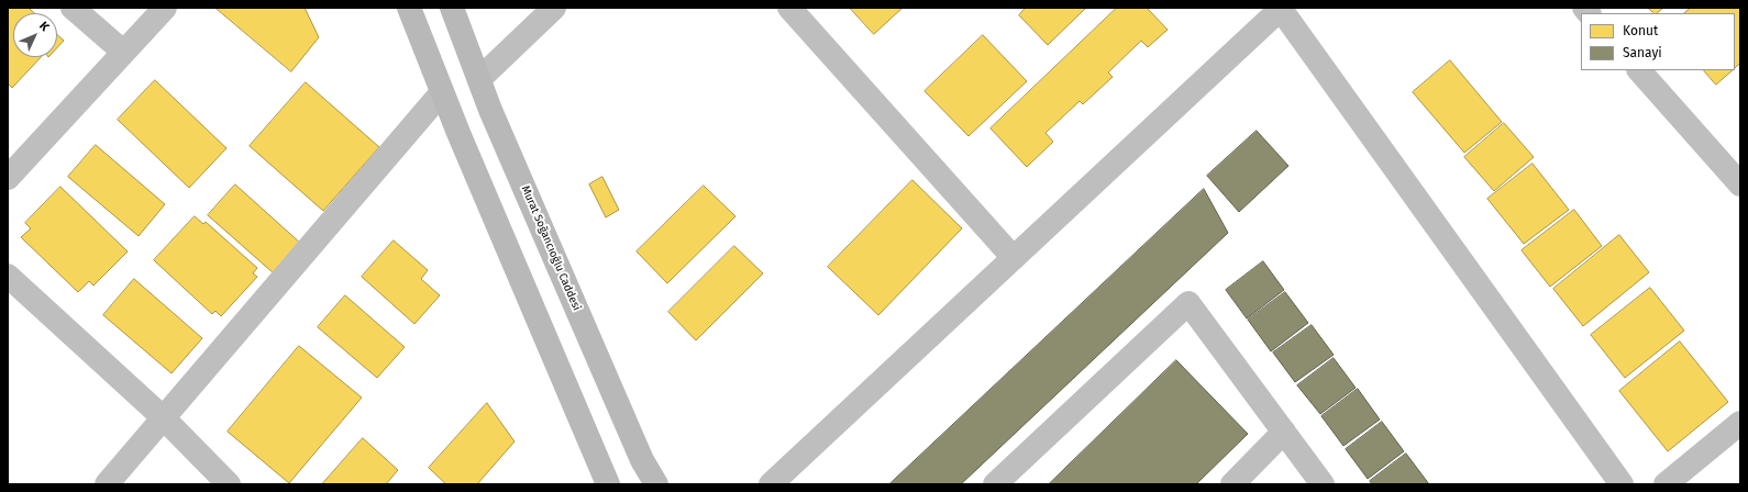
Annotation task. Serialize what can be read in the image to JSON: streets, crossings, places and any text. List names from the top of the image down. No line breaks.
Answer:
{"streets":{"main road":["Murat Soğancıoğlu Caddesi"]},"legend":["Konut","Sanayi"],"north":"top right"}
